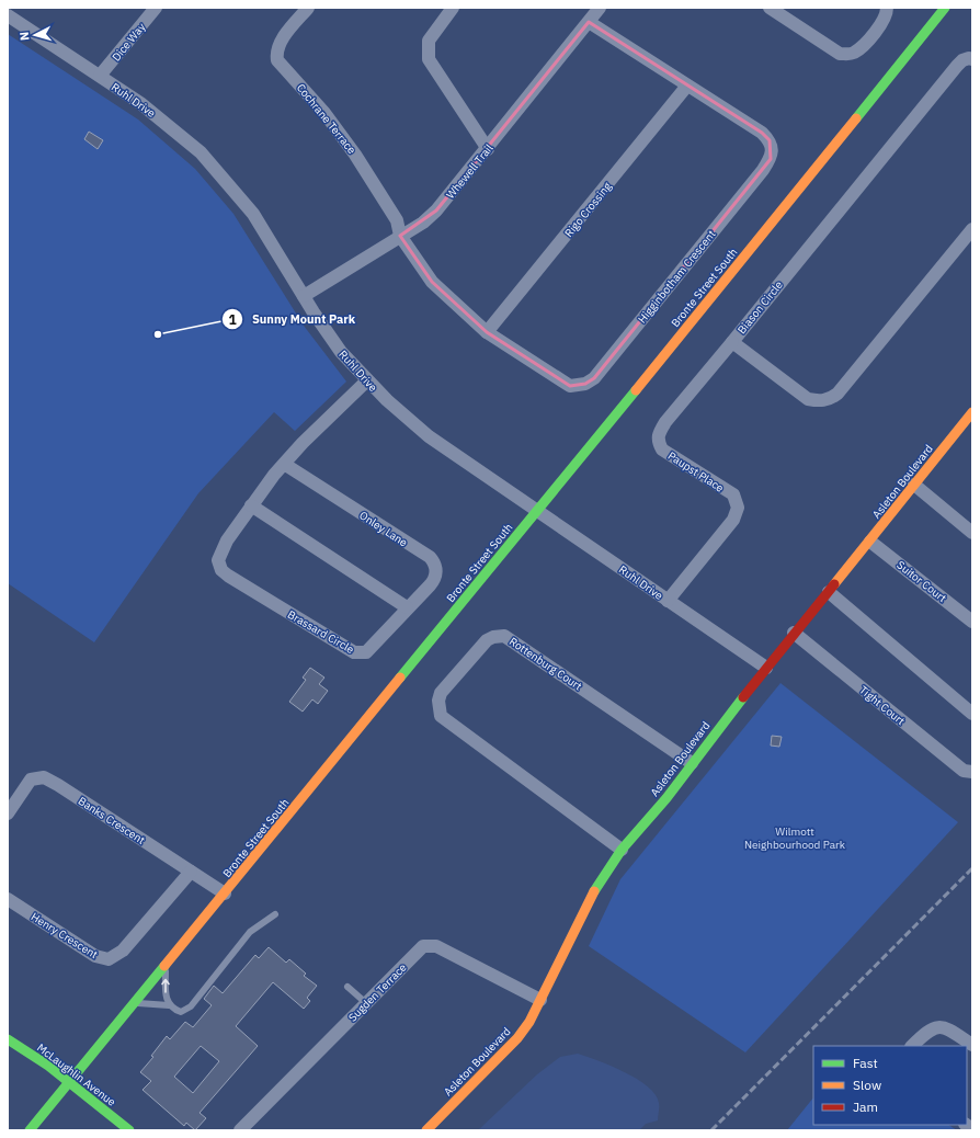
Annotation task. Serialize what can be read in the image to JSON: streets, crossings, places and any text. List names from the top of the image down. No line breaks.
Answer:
{"streets":{"main road":["Bronte Street South","Asleton Boulevard","McLaughlin Avenue"],"street":["Dice Way","Ruhl Drive","Cochrane Terrace","Whewell Trail","Rigo Crossing","Higginbotham Crescent","Biason Circle","Paupst Place","Onley Lane","Suitor Court","Brassard Circle","Rottenburg Court","Tight Court","Banks Crescent","Henry Crescent","Sugden Terrace"]},"crossings":[["Dice Way","Ruhl Drive"],["Ruhl Drive","Whewell Trail"],["Ruhl Drive","Bronte Street South"],["Ruhl Drive","Paupst Place"],["Ruhl Drive","Asleton Boulevard"],["Ruhl Drive","Brassard Circle"],["Cochrane Terrace","Whewell Trail"],["Cochrane Terrace","Higginbotham Crescent"],["Whewell Trail","Higginbotham Crescent"],["Rigo Crossing","Higginbotham Crescent"],["Bronte Street South","Banks Crescent"],["Bronte Street South","McLaughlin Avenue"],["Biason Circle","Paupst Place"],["Asleton Boulevard","Suitor Court"],["Asleton Boulevard","Rottenburg Court"],["Asleton Boulevard","Tight Court"],["Asleton Boulevard","Sugden Terrace"],["Onley Lane","Brassard Circle"],["Banks Crescent","Henry Crescent"]],"parks":["Wilmott Neighbourhood Park"],"places":["Sunny Mount Park"],"legend":["Fast","Slow","Jam"],"north":"left"}
